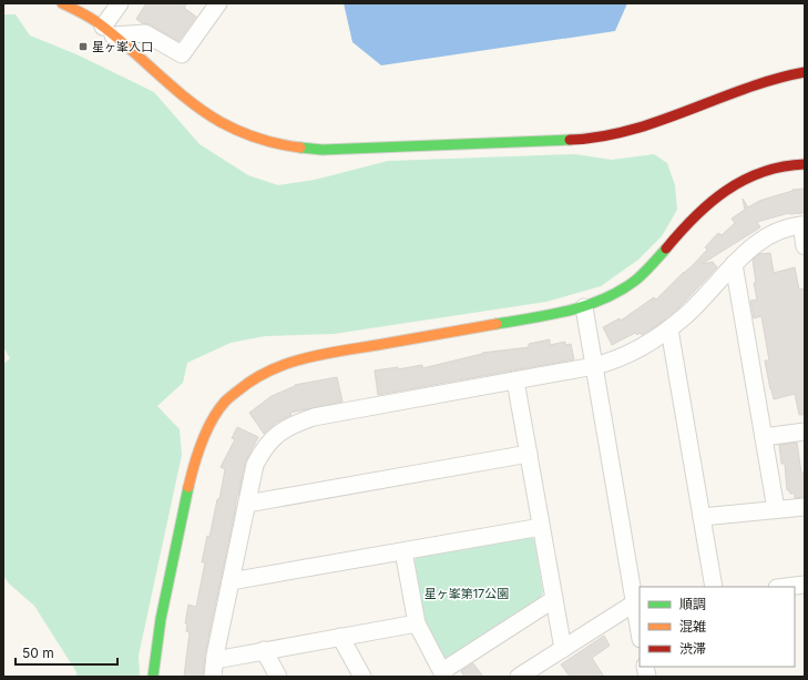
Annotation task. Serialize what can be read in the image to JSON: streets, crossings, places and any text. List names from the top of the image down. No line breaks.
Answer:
{"parks":["星ヶ峯第17公園"],"places":{"transit":["星ヶ峯入口"]},"legend":["順調","混雑","渋滞"],"scale_bar":"50 m"}
